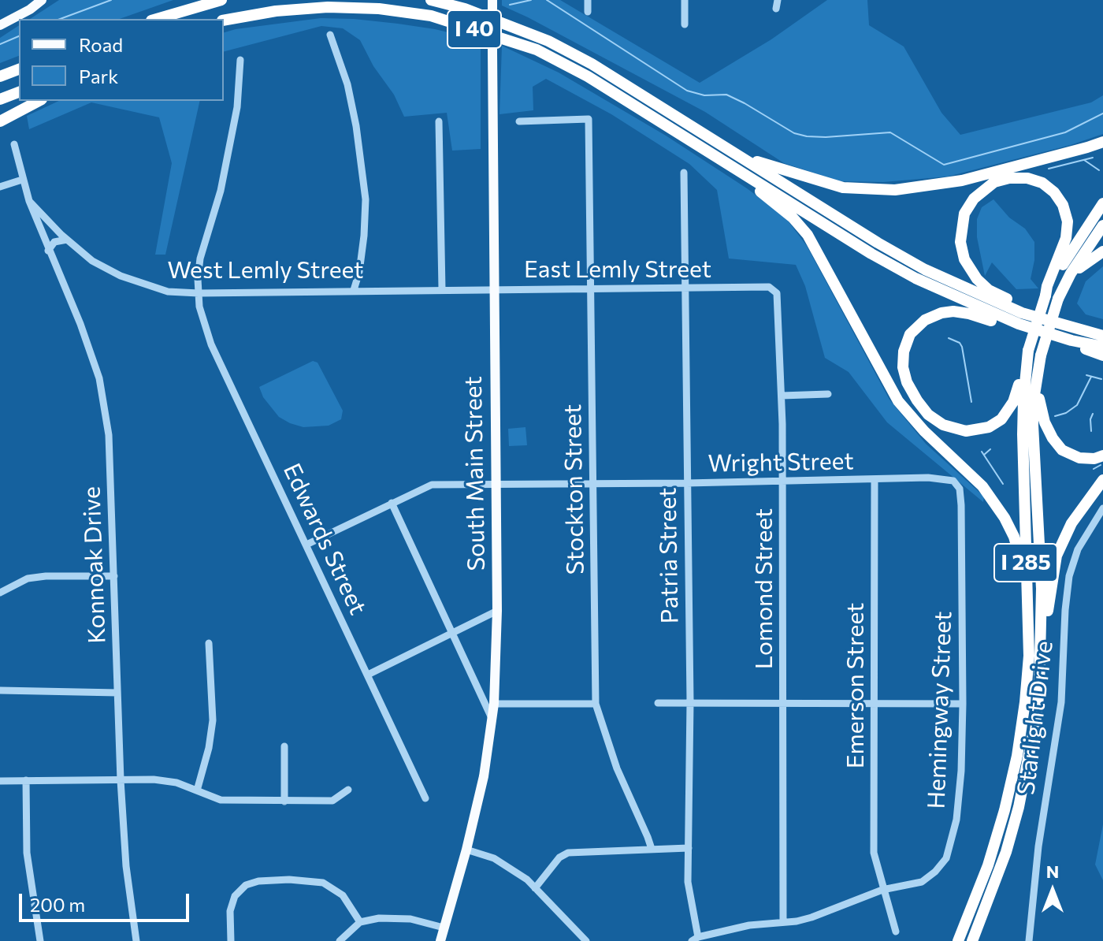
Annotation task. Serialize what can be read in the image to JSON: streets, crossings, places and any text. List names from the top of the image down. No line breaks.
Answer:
{"streets":{"highway":["I 40","I 285"],"main road":["South Main Street"],"street":["East Lemly Street","West Lemly Street","Wright Street","Stockton Street","Edwards Street","Patria Street","Konnoak Drive","Lomond Street","Emerson Street","Hemingway Street","Starlight Drive"]},"crossings":[["East Lemly Street","West Lemly Street"],["East Lemly Street","South Main Street"],["East Lemly Street","Stockton Street"],["East Lemly Street","Patria Street"],["East Lemly Street","Lomond Street"],["West Lemly Street","South Main Street"],["West Lemly Street","Edwards Street"],["West Lemly Street","Konnoak Drive"],["Wright Street","South Main Street"],["Wright Street","Stockton Street"],["Wright Street","Edwards Street"],["Wright Street","Patria Street"],["Wright Street","Lomond Street"],["Wright Street","Emerson Street"],["Wright Street","Hemingway Street"],["Patria Street","Hemingway Street"],["Lomond Street","Hemingway Street"],["Emerson Street","Hemingway Street"]],"legend":["Road","Park"],"scale_bar":"200 m","north":"top"}
